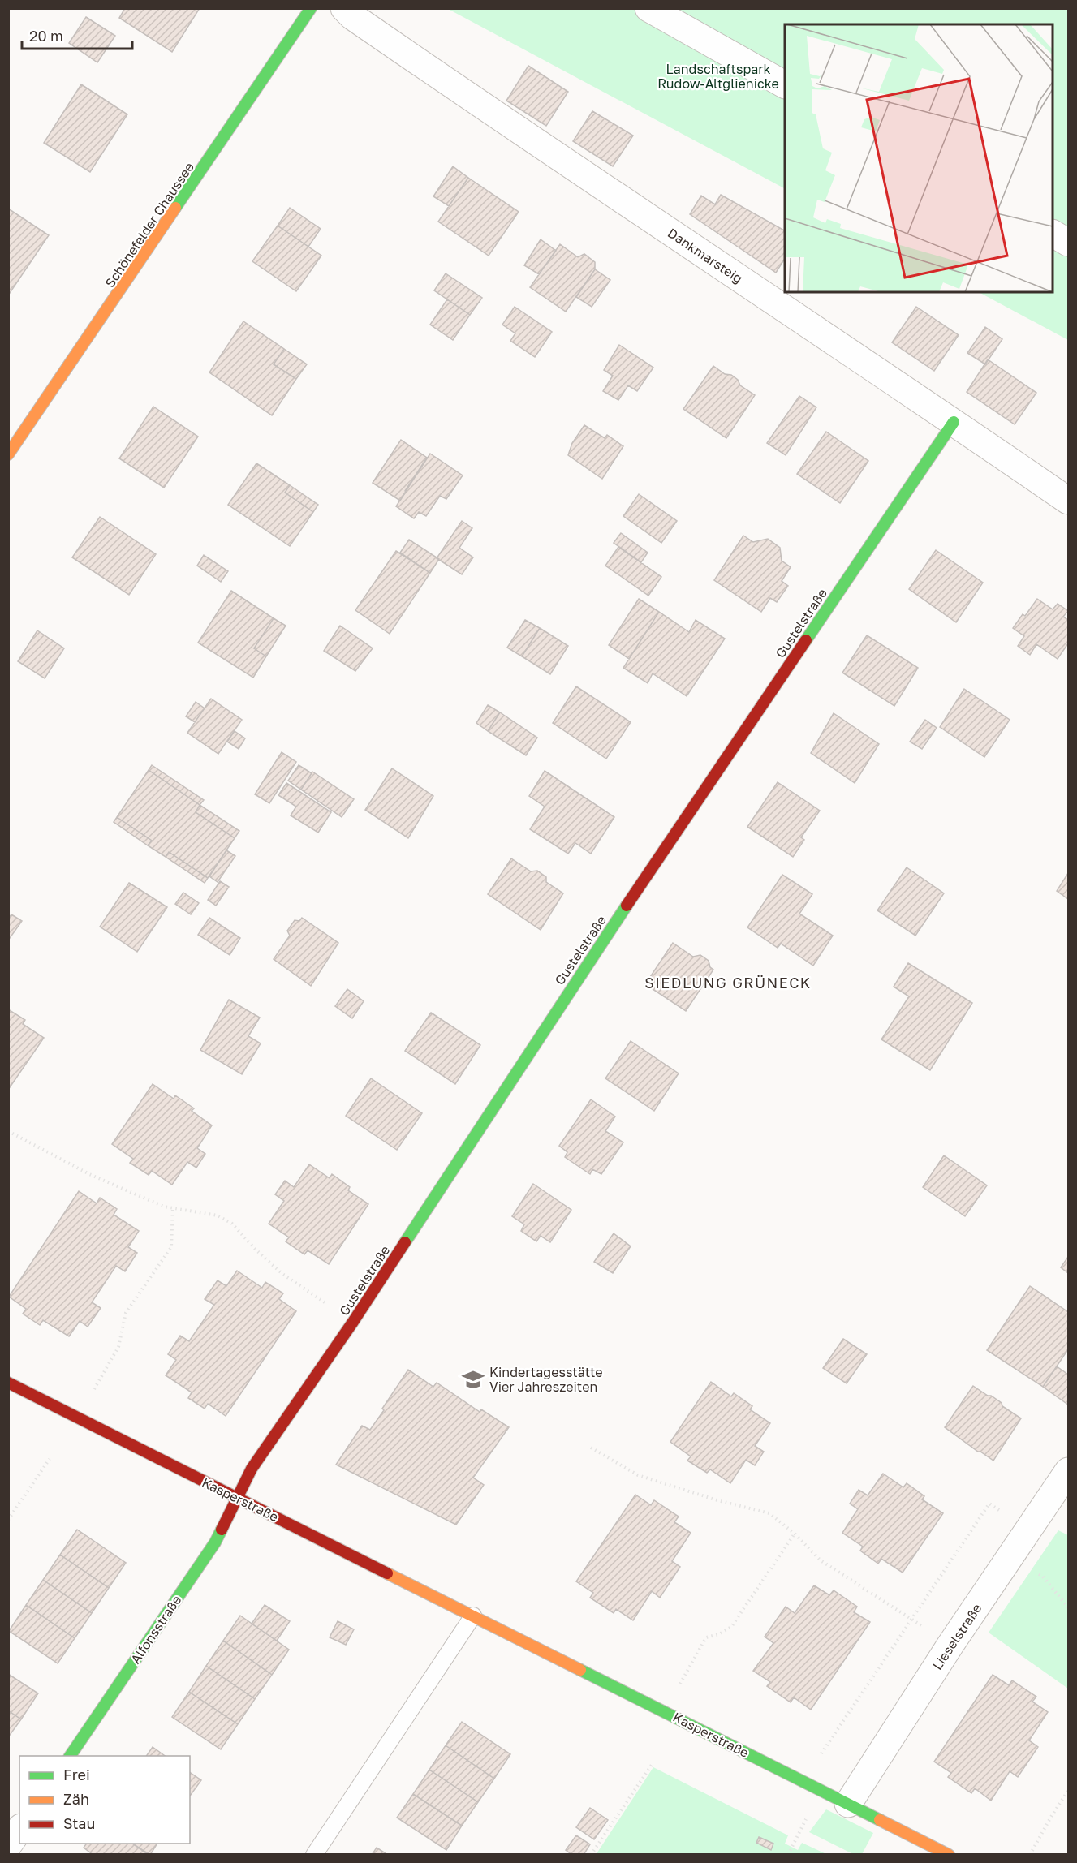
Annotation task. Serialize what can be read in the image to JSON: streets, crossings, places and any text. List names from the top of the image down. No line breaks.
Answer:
{"streets":{"street":["Schönefelder Chaussee","Dankmarsteig","Gustelstraße","Kasperstraße","Alfonsstraße","Lieselstraße"]},"crossings":[["Dankmarsteig","Gustelstraße"],["Gustelstraße","Kasperstraße"],["Gustelstraße","Alfonsstraße"],["Kasperstraße","Alfonsstraße"],["Kasperstraße","Lieselstraße"]],"districts":["SIEDLUNG GRÜNECK"],"parks":["Landschaftspark Rudow-Altglienicke"],"places":{"school or university":["Kindertagesstätte Vier Jahreszeiten"]},"legend":["Frei","Zäh","Stau"],"scale_bar":"20 m"}
